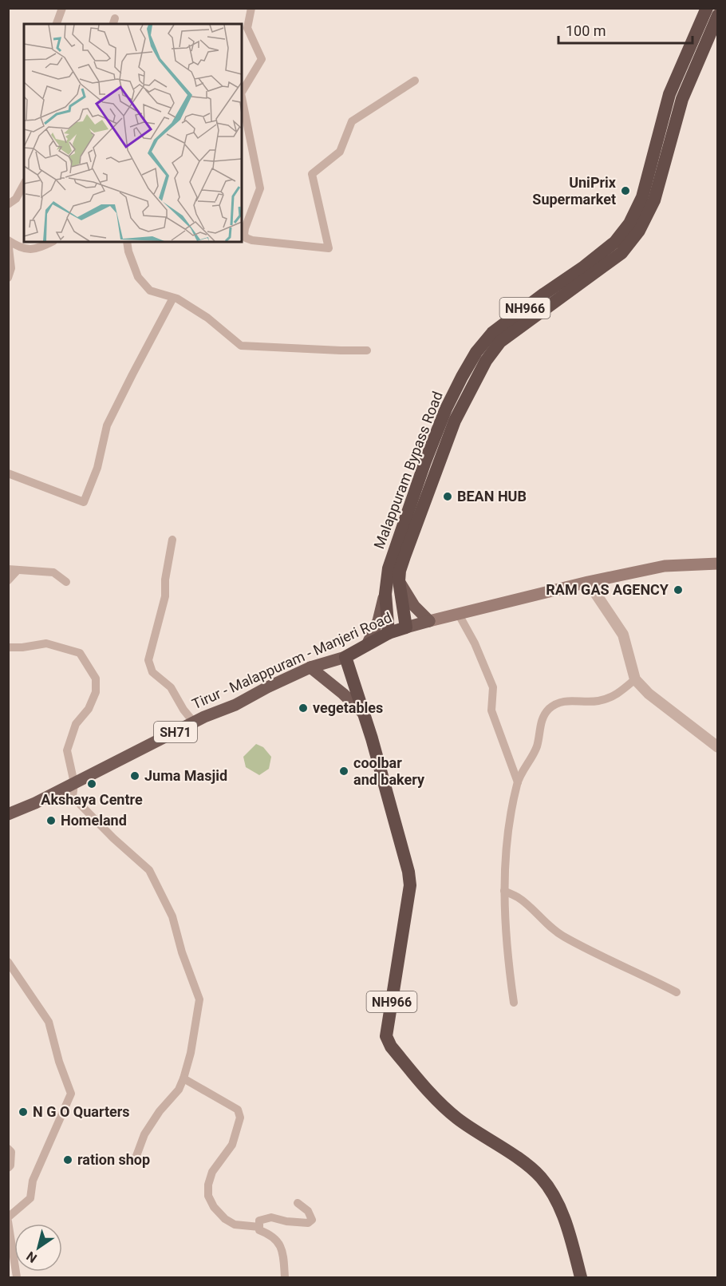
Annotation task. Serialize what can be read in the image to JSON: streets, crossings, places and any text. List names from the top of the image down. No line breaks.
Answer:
{"streets":{"highway":["NH966","Malappuram Bypass Road","Tirur - Malappuram - Manjeri Road"],"main road":["SH71"]},"crossings":[["NH966","Tirur - Malappuram - Manjeri Road"],["Malappuram Bypass Road","Tirur - Malappuram - Manjeri Road"]],"places":["UniPrix Supermarket","BEAN HUB","RAM GAS AGENCY","vegetables","coolbar and bakery","Juma Masjid","Akshaya Centre","Homeland","N G O Quarters","ration shop"],"scale_bar":"100 m","north":"bottom left"}
